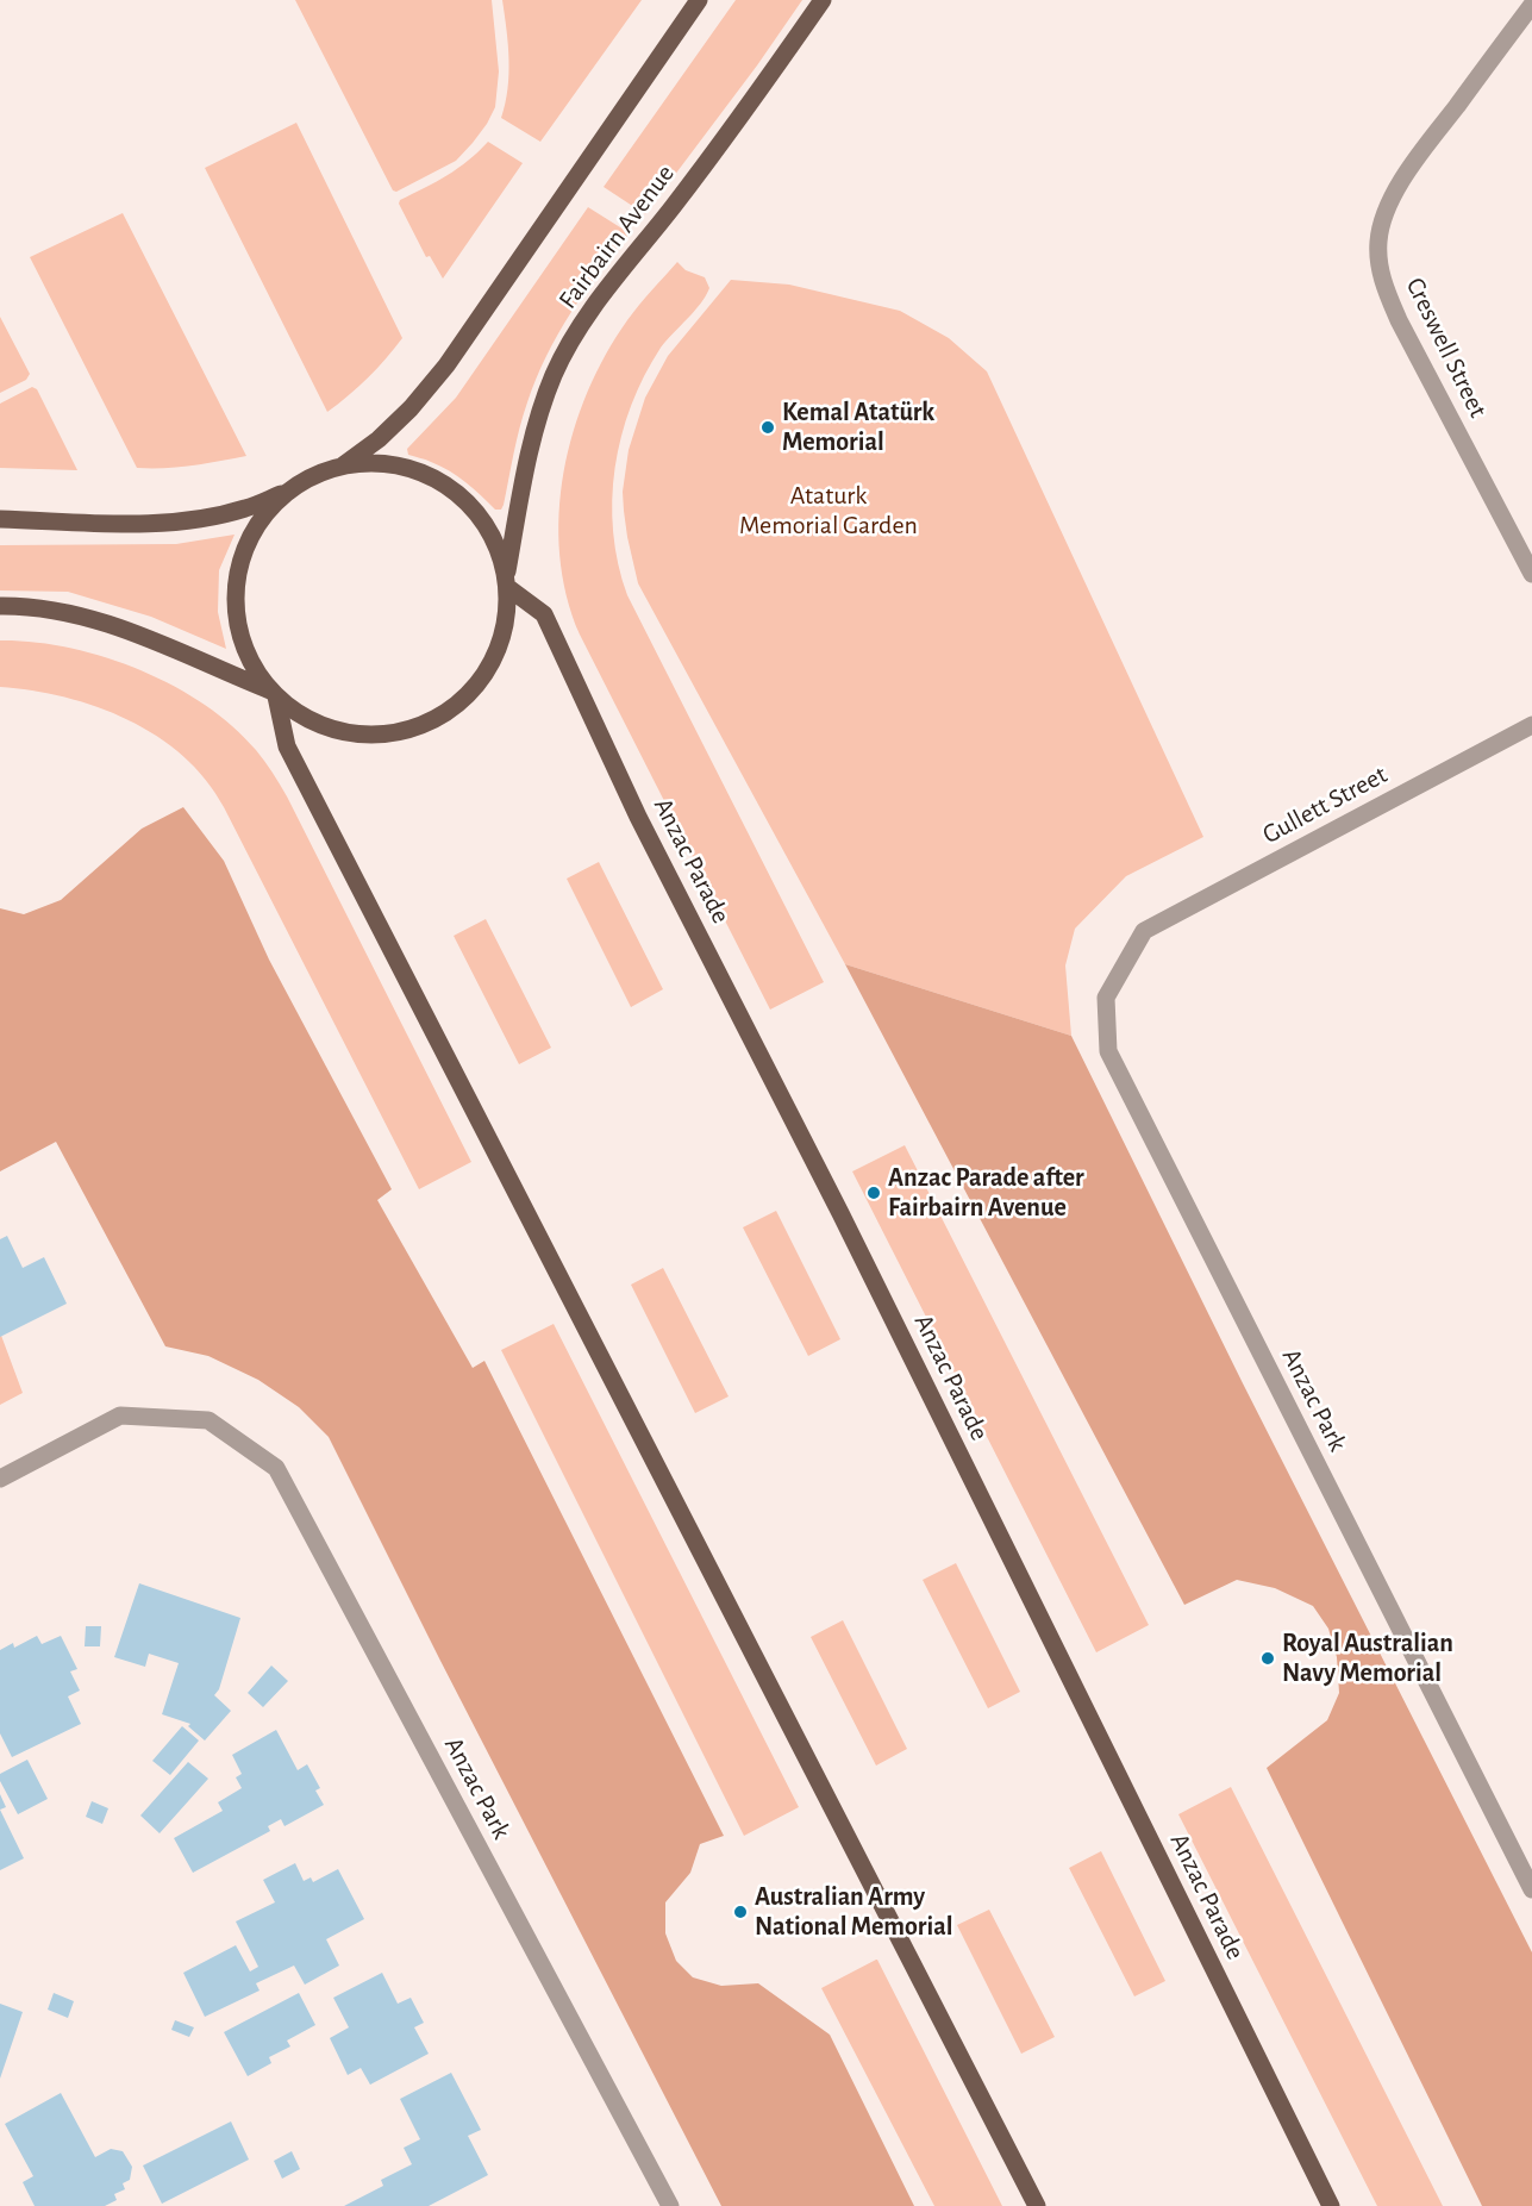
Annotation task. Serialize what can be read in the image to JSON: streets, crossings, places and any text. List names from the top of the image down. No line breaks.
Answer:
{"streets":{"main road":["Fairbairn Avenue","Anzac Parade"],"street":["Creswell Street","Gullett Street","Anzac Park"]},"crossings":[["Fairbairn Avenue","Anzac Parade"],["Gullett Street","Anzac Park"]],"parks":["Ataturk Memorial Garden"],"places":["Kemal Atatürk Memorial","Anzac Parade after Fairbairn Avenue","Royal Australian Navy Memorial","Australian Army National Memorial"]}
